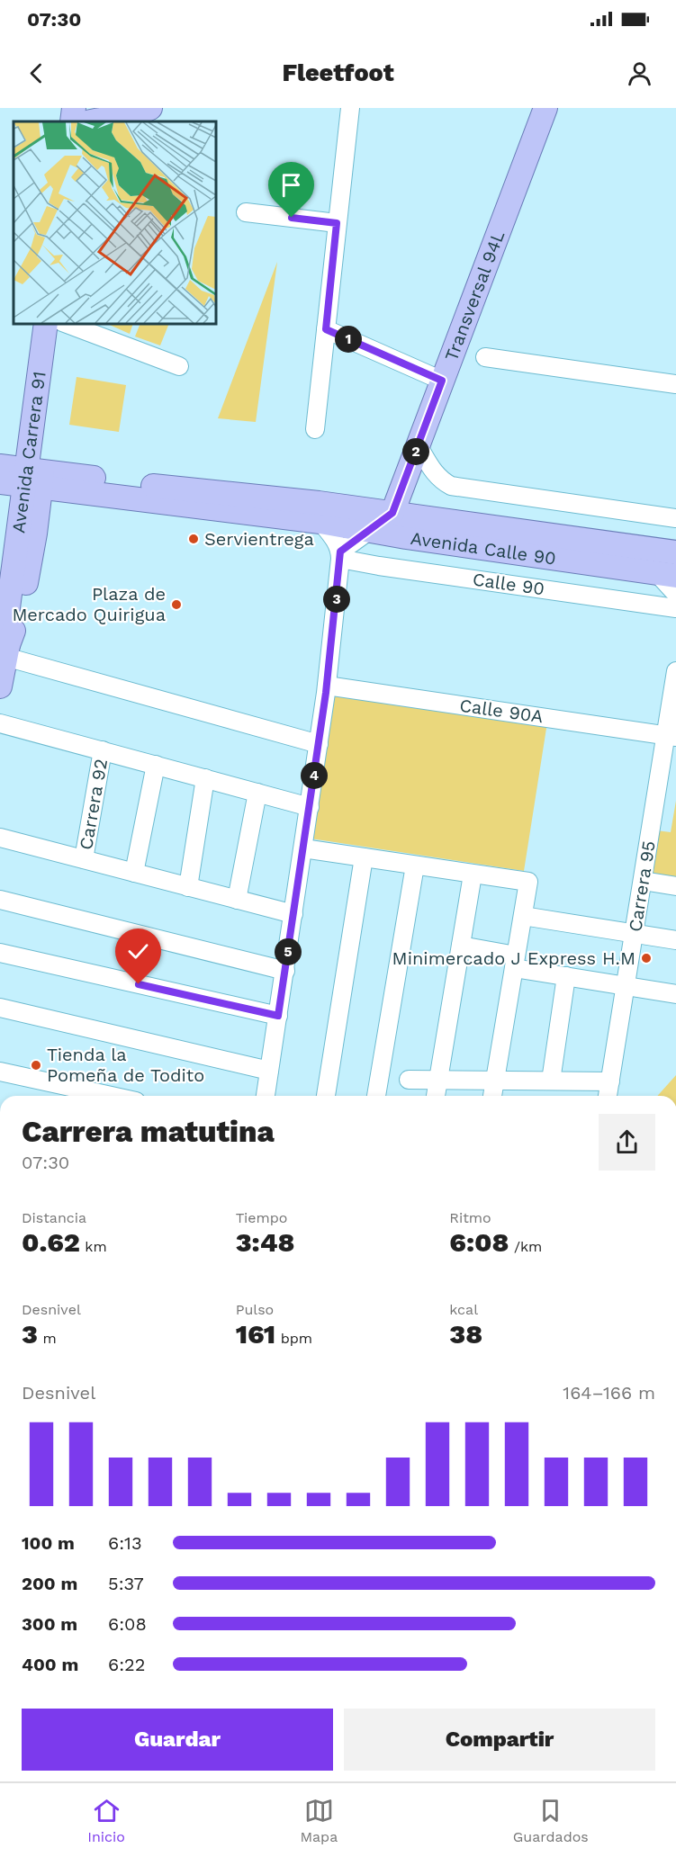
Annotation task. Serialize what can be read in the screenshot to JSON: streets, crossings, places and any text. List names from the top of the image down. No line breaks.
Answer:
{"streets":{"main road":["Transversal 94L","Avenida Carrera 91","Avenida Calle 90"],"street":["Calle 90","Calle 90A","Carrera 92","Carrera 95"]},"crossings":[["Transversal 94L","Avenida Calle 90"],["Avenida Carrera 91","Avenida Calle 90"],["Calle 90A","Carrera 95"]],"places":["Servientrega","Plaza de Mercado Quirigua","Minimercado J Express H.M","Tienda la Pomeña de Todito"],"page":{"status":"07:30","header":"Fleetfoot","pins":["1","2","3","4","5"],"heading":["Carrera matutina","07:30"],"stats":[["Distancia","0.62 km"],["Tiempo","3:48"],["Ritmo","6:08 /km"],["Desnivel","3 m"],["Pulso","161 bpm"],["kcal","38"]],"chart":["Desnivel","164–166 m"],"list":[{"name":"100 m","note":"6:13"},{"name":"200 m","note":"5:37"},{"name":"300 m","note":"6:08"},{"name":"400 m","note":"6:22"}],"buttons":["Guardar","Compartir"],"tabs":["Inicio","Mapa","Guardados"]}}
